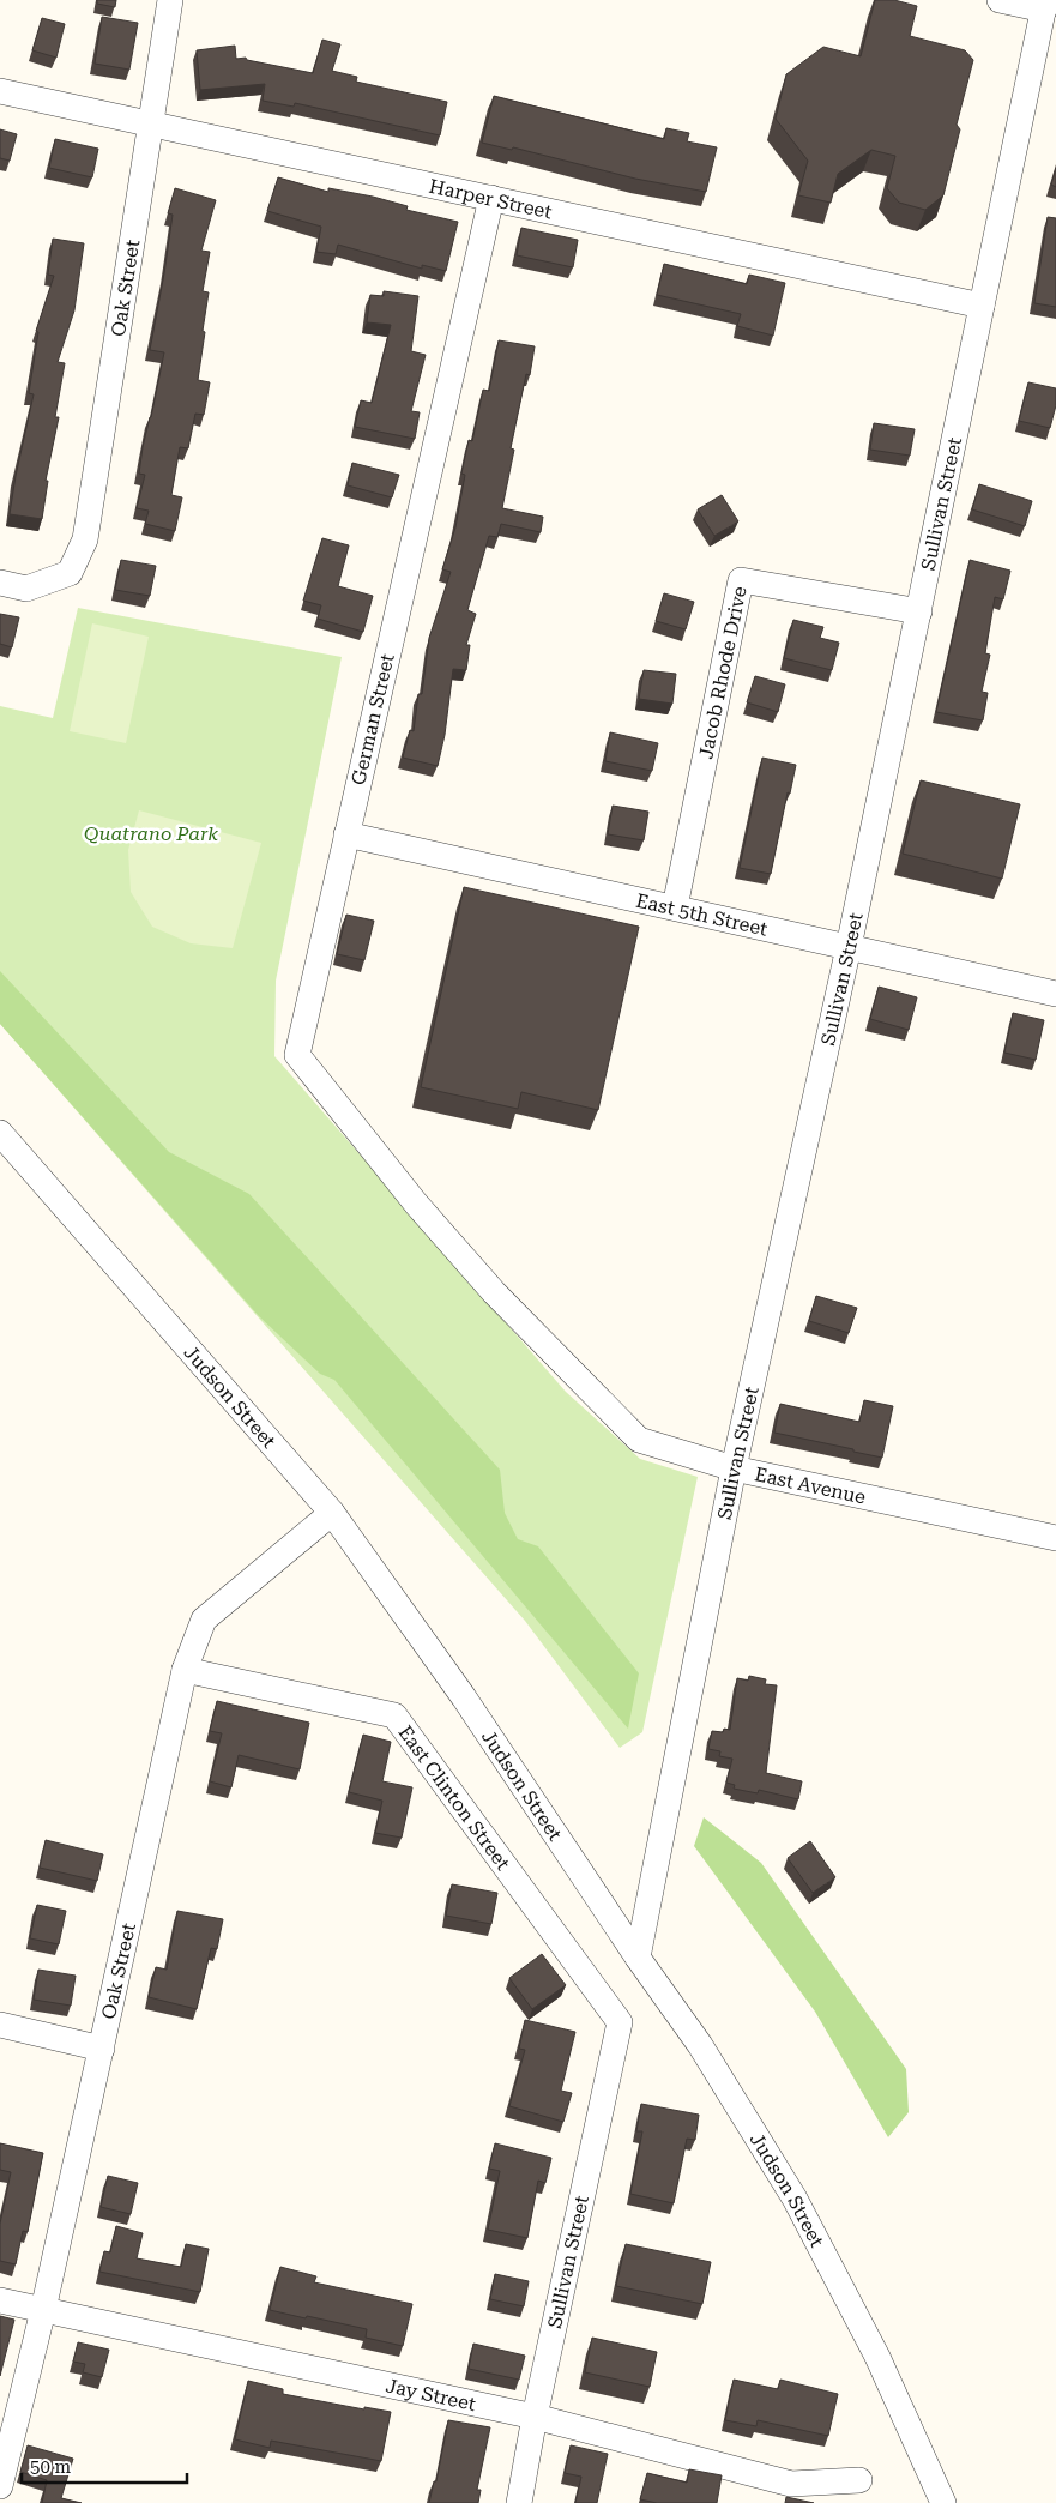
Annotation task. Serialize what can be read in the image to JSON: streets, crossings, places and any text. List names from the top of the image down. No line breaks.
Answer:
{"streets":{"street":["Harper Street","Oak Street","Sullivan Street","Jacob Rhode Drive","German Street","East 5th Street","Judson Street","East Avenue","East Clinton Street","Jay Street"]},"crossings":[["Harper Street","Oak Street"],["Harper Street","Sullivan Street"],["Harper Street","German Street"],["Oak Street","Judson Street"],["Oak Street","East Clinton Street"],["Oak Street","Jay Street"],["Sullivan Street","Jacob Rhode Drive"],["Sullivan Street","East 5th Street"],["Sullivan Street","Judson Street"],["Sullivan Street","East Avenue"],["Sullivan Street","East Clinton Street"],["Sullivan Street","Jay Street"],["Jacob Rhode Drive","East 5th Street"],["German Street","East 5th Street"],["German Street","East Avenue"]],"parks":["Quatrano Park"],"scale_bar":"50 m"}
